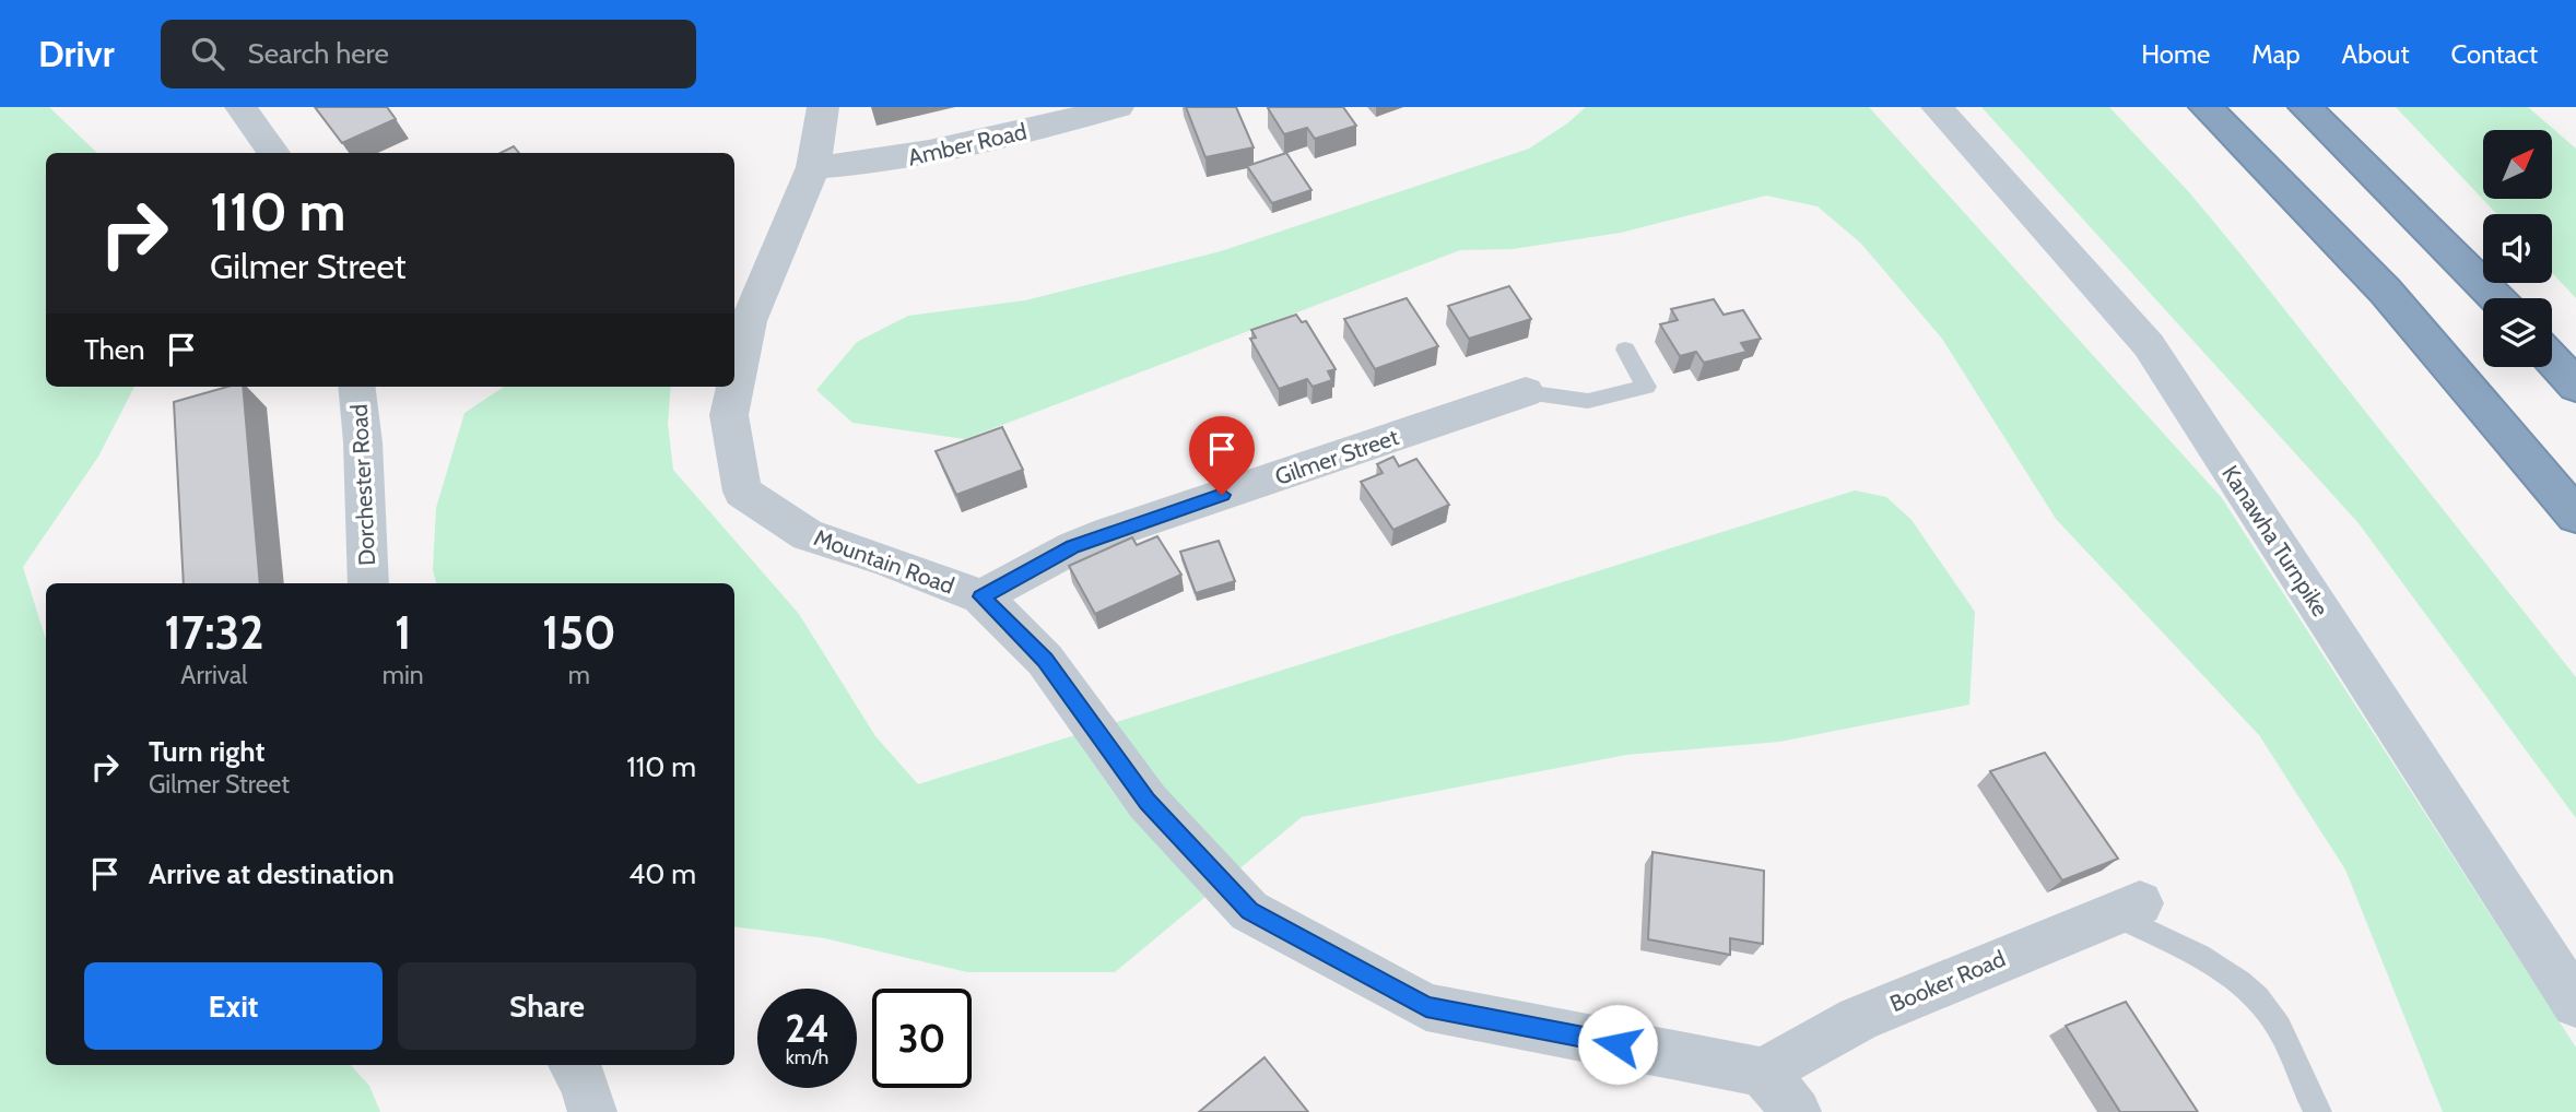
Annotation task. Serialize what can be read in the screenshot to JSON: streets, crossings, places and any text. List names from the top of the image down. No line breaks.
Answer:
{"streets":{"main road":["Kanawha Turnpike"],"street":["Amber Road","Gilmer Street","Dorchester Road","Mountain Road","Booker Road"]},"crossings":[["Amber Road","Mountain Road"],["Gilmer Street","Mountain Road"],["Mountain Road","Booker Road"]],"north":"top right","page":{"header":"Drivr","search":"Search here","nav":["Home","Map","About","Contact"],"turn":["110 m","Gilmer Street"],"then":"Then","eta":["17:32","Arrival","1","min","150","m"],"list":[{"name":"Turn right","note":"Gilmer Street","value":"110 m"},{"name":"Arrive at destination","value":"40 m"}],"buttons":["Exit","Share"],"speed":"24 km/h","limit":"30"}}
